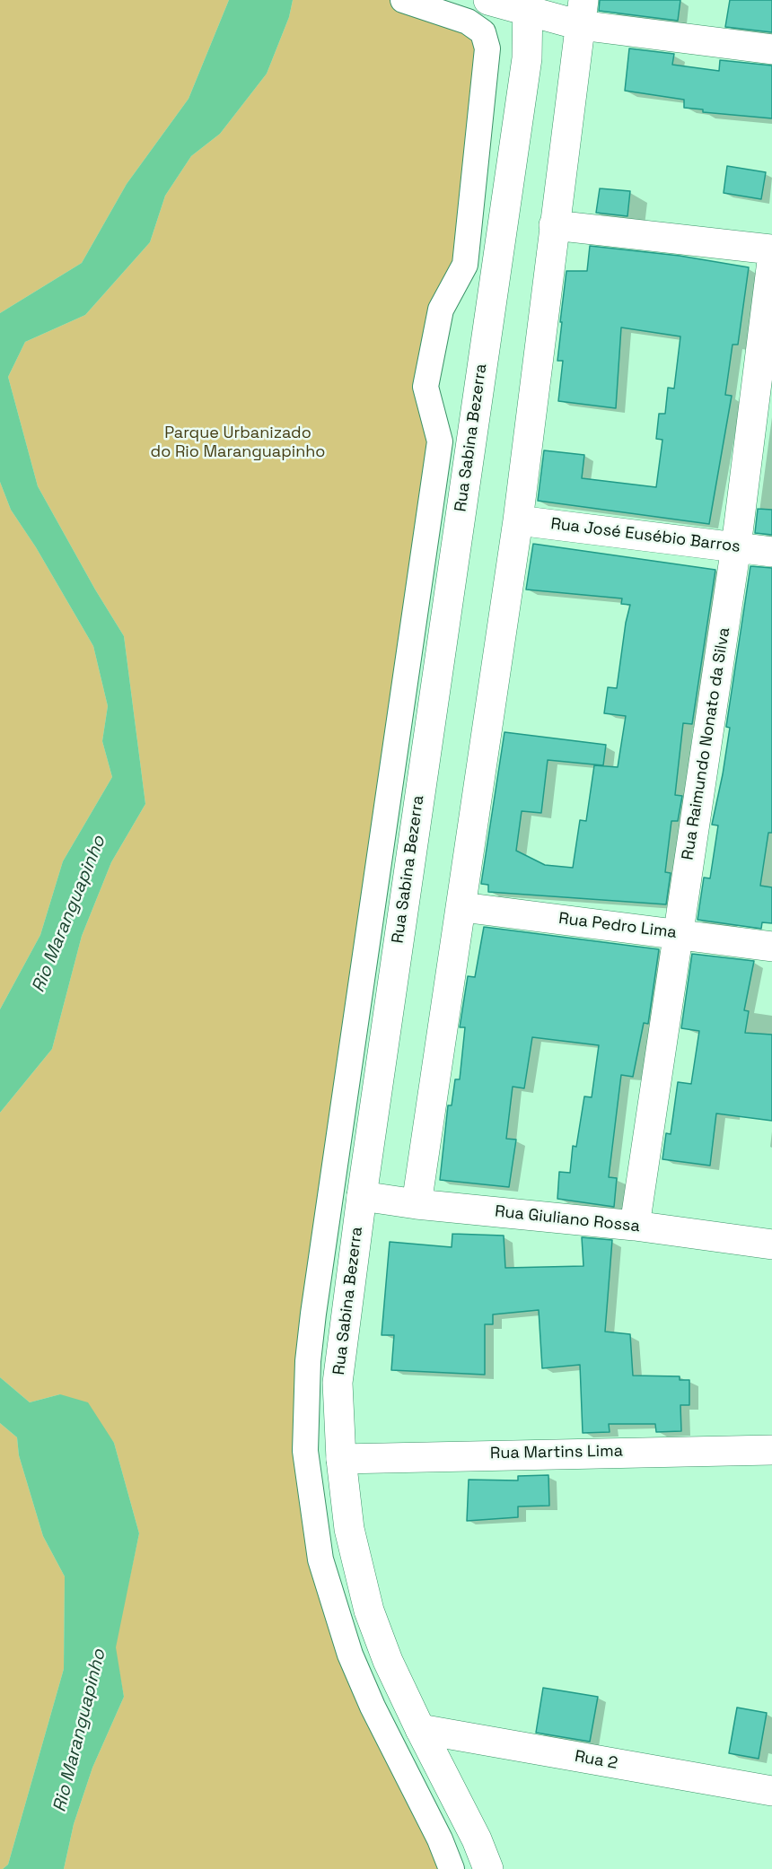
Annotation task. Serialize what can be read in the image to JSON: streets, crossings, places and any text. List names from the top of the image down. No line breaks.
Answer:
{"streets":{"street":["Rua Sabina Bezerra","Rua José Eusébio Barros","Rua Raimundo Nonato da Silva","Rua Pedro Lima","Rua Giuliano Rossa","Rua Martins Lima","Rua 2"]},"crossings":[["Rua Sabina Bezerra","Rua Giuliano Rossa"],["Rua Sabina Bezerra","Rua Martins Lima"],["Rua Sabina Bezerra","Rua 2"],["Rua José Eusébio Barros","Rua Raimundo Nonato da Silva"],["Rua Raimundo Nonato da Silva","Rua Pedro Lima"],["Rua Raimundo Nonato da Silva","Rua Giuliano Rossa"]],"water":["Rio Maranguapinho"],"parks":["Parque Urbanizado do Rio Maranguapinho"]}
